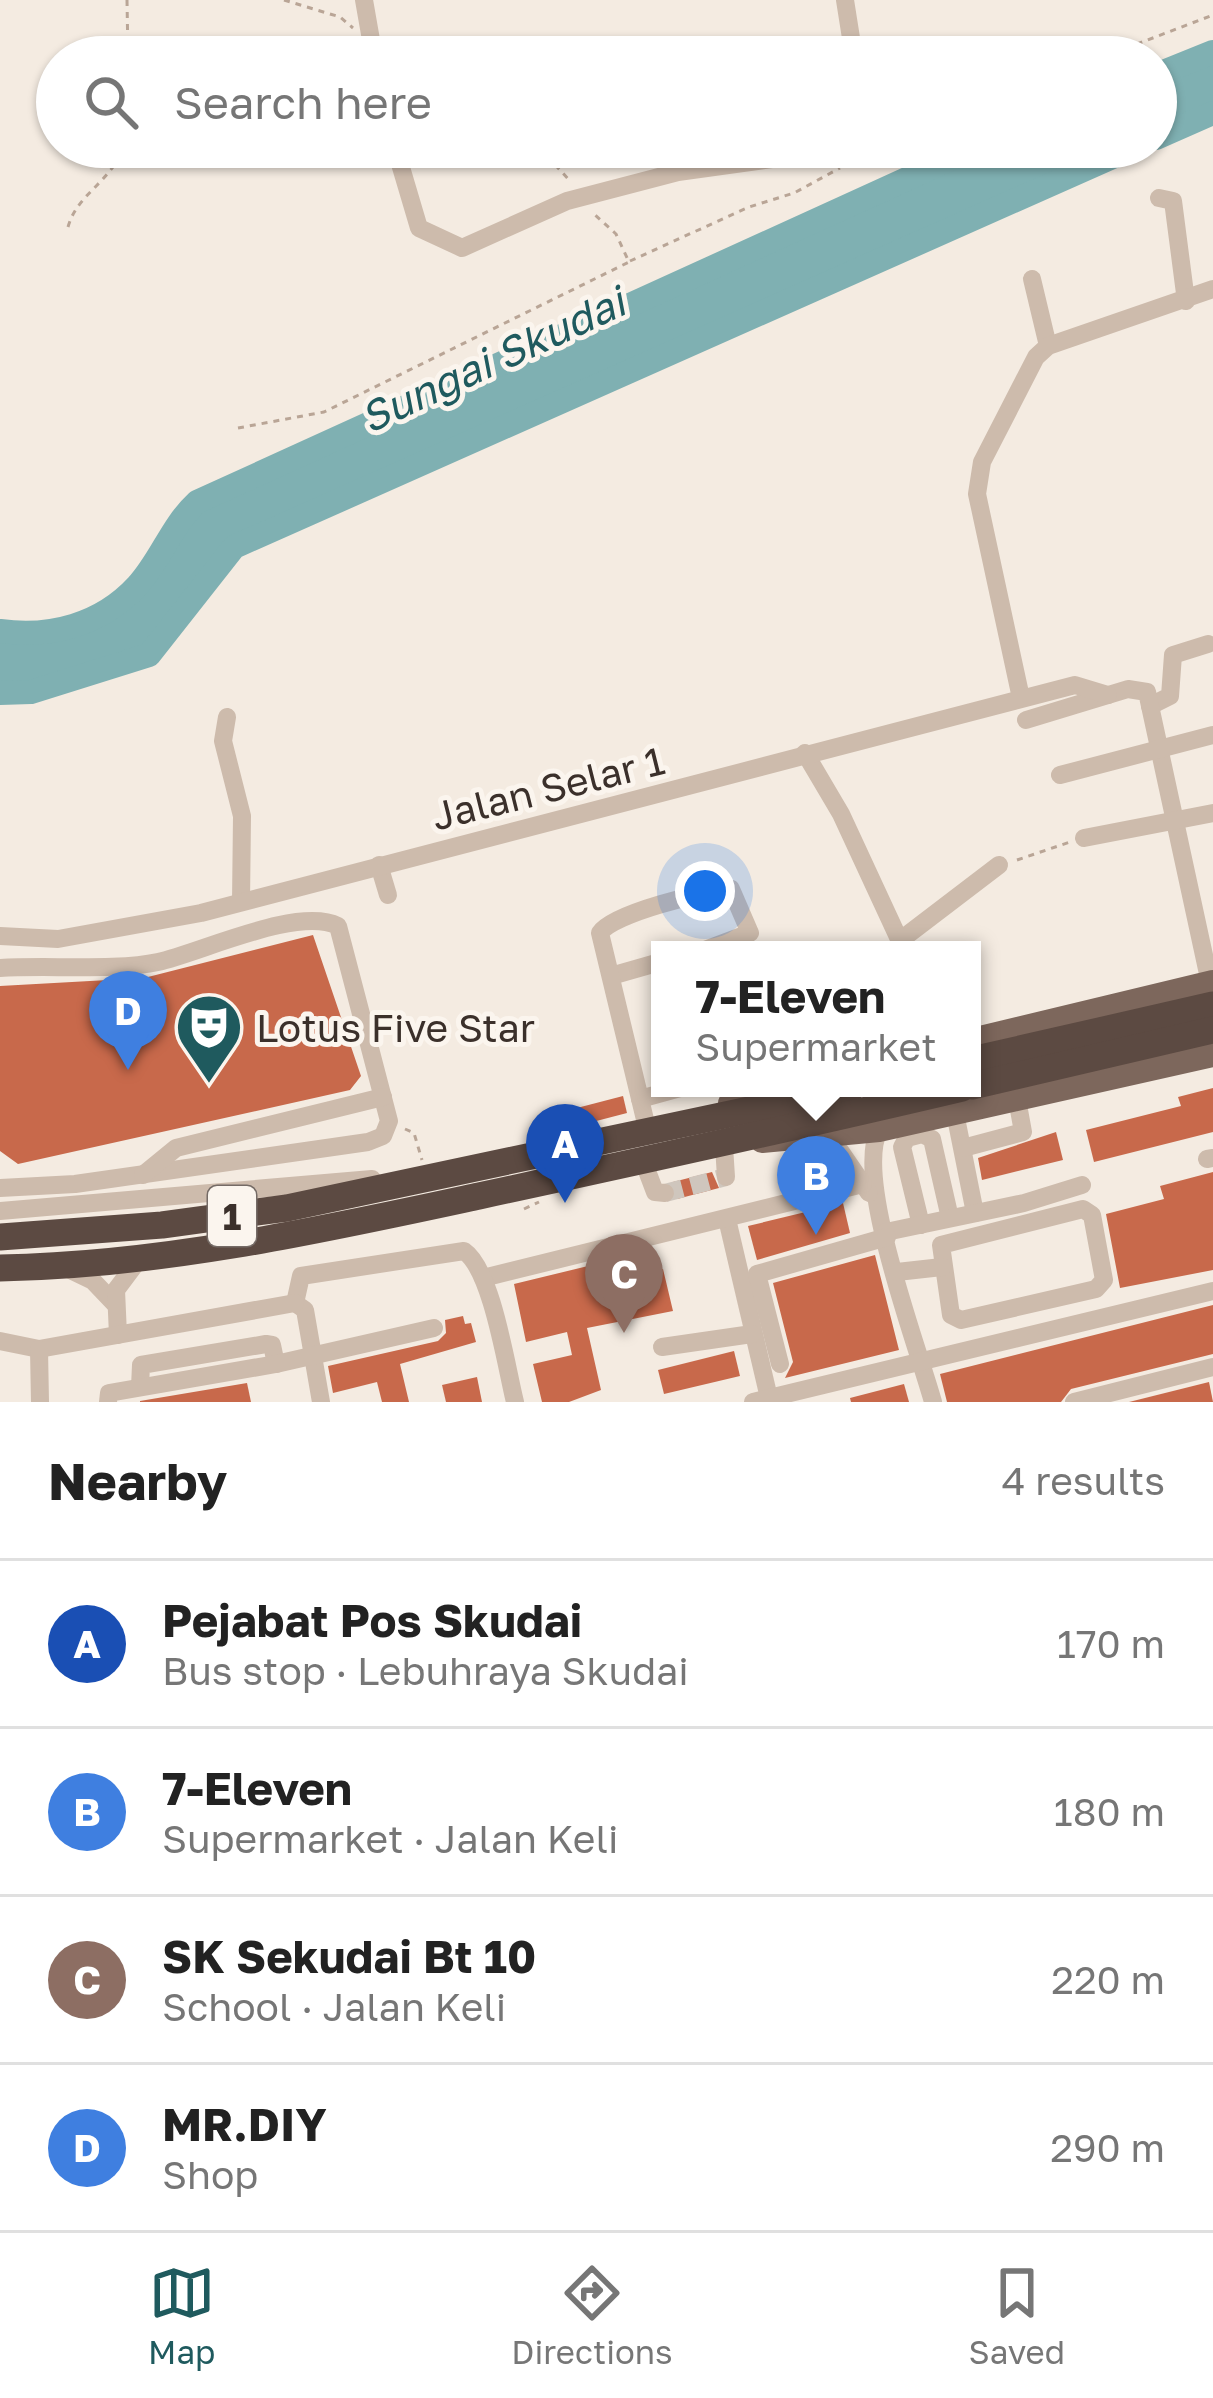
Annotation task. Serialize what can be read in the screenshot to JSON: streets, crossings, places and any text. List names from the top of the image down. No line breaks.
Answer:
{"streets":{"highway":["1"],"street":["Jalan Selar 1"]},"water":["Sungai Skudai"],"places":{"theatre":["Lotus Five Star"]},"page":{"search":"Search here","popup":["7-Eleven","Supermarket"],"pins":["D","A","B","C"],"heading":["Nearby","4 results"],"list":[{"mark":"A","name":"Pejabat Pos Skudai","note":"Bus stop · Lebuhraya Skudai","value":"170 m"},{"mark":"B","name":"7-Eleven","note":"Supermarket · Jalan Keli","value":"180 m"},{"mark":"C","name":"SK Sekudai Bt 10","note":"School · Jalan Keli","value":"220 m"},{"mark":"D","name":"MR.DIY","note":"Shop","value":"290 m"}],"nav":["Map","Directions","Saved"]}}
